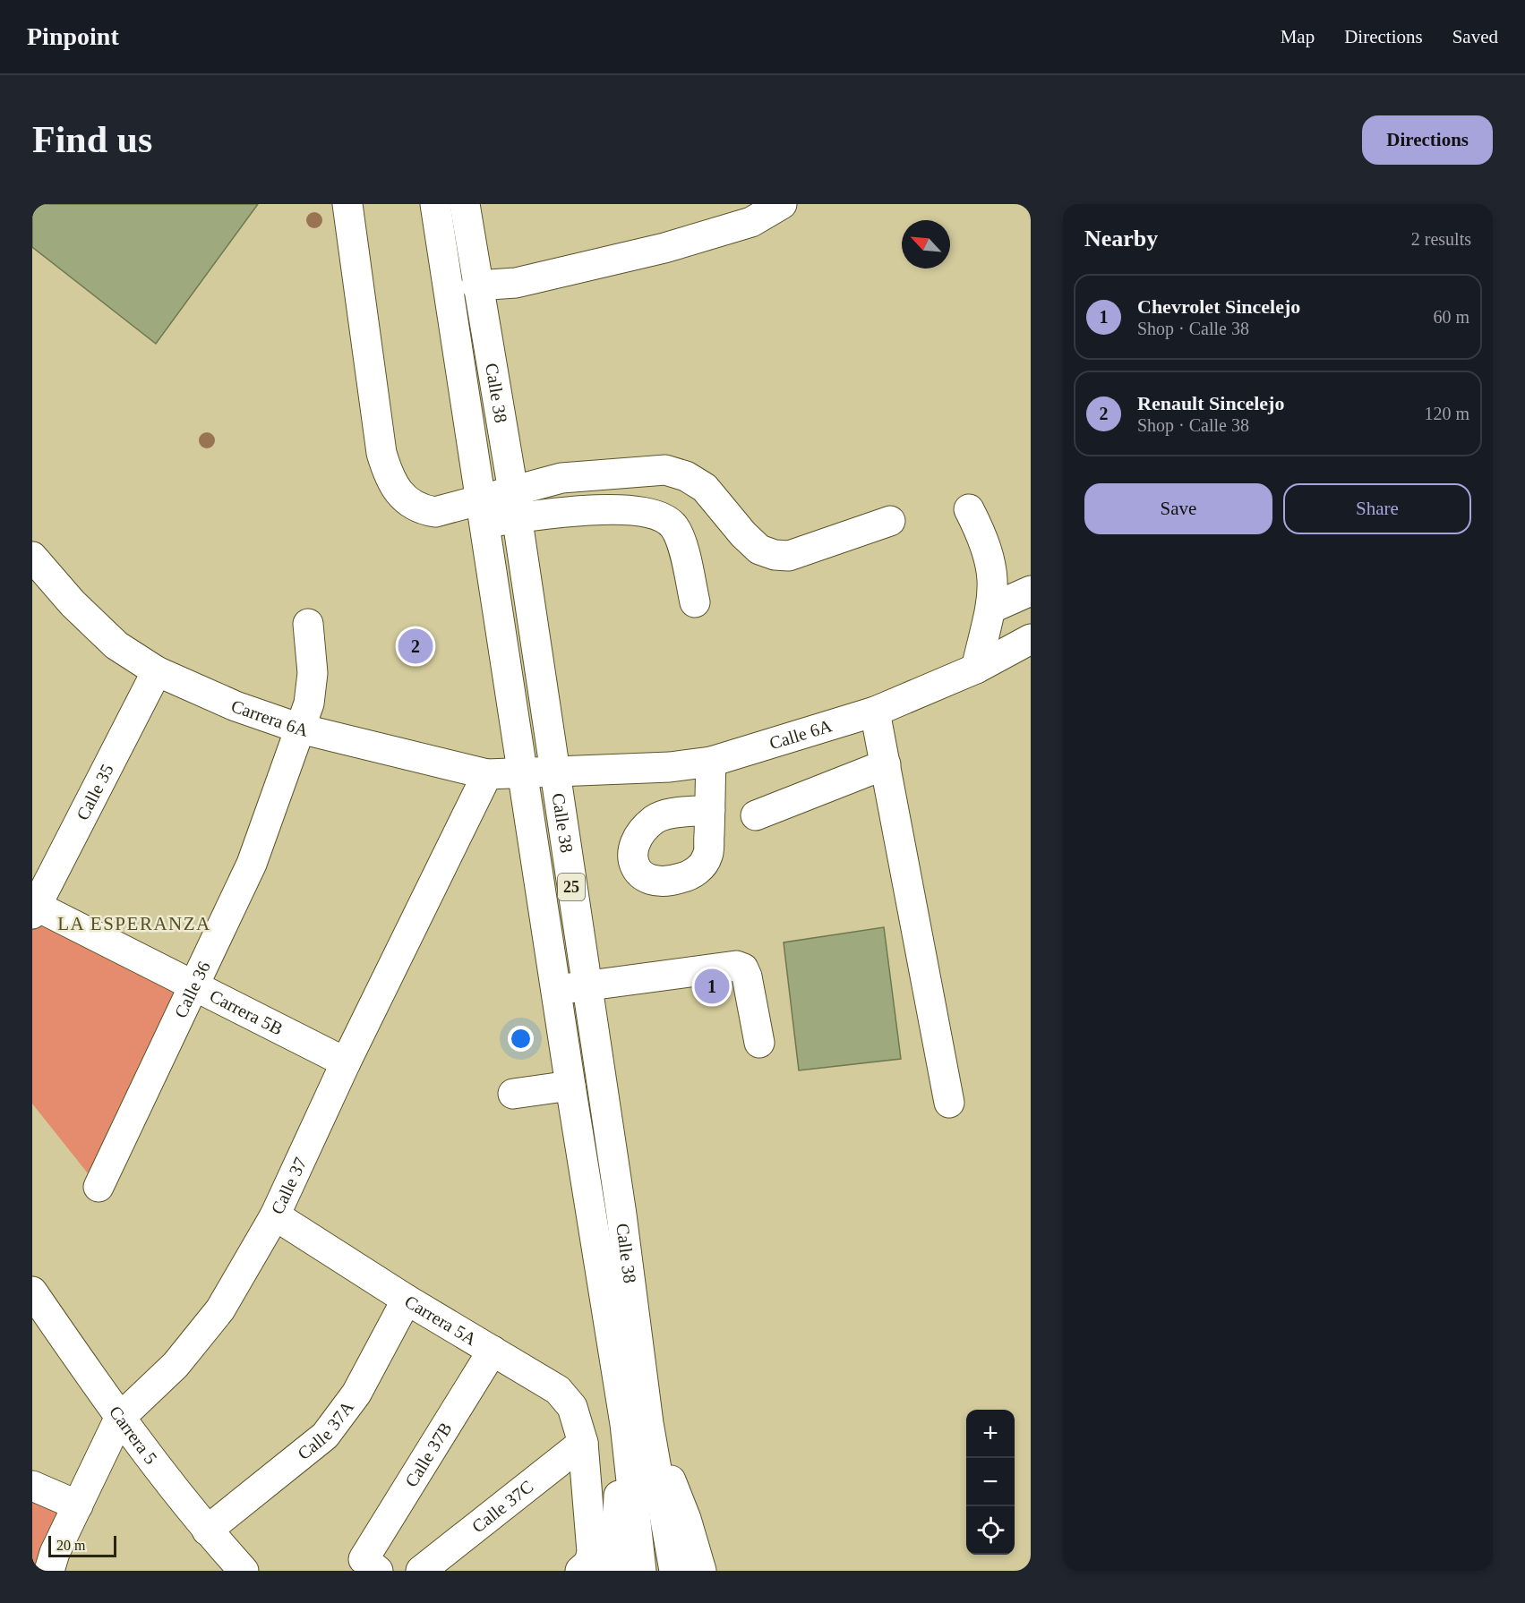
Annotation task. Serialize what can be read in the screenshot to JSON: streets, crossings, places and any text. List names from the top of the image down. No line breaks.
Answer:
{"streets":{"main road":["Calle 38","Carrera 6A","Calle 6A","Calle 35","25","Calle 36","Carrera 5B","Calle 37","Carrera 5A","Calle 37A","Carrera 5","Calle 37B","Calle 37C"]},"crossings":[["Calle 38","Carrera 6A"],["Calle 38","Calle 6A"],["Carrera 6A","Calle 6A"],["Carrera 6A","Calle 35"],["Carrera 6A","Calle 36"],["Carrera 6A","Calle 37"],["Calle 35","Carrera 5B"],["Calle 36","Carrera 5B"],["Carrera 5B","Calle 37"],["Calle 37","Carrera 5A"],["Calle 37","Carrera 5"],["Carrera 5A","Calle 37A"],["Carrera 5A","Calle 37B"],["Carrera 5A","Calle 37C"],["Calle 37A","Carrera 5"]],"districts":["LA ESPERANZA"],"scale_bar":"20 m","north":"top left","page":{"header":"Pinpoint","nav":["Map","Directions","Saved"],"buttons":["Directions",["Save","Share"]],"title":"Find us","heading":["Nearby","2 results"],"list":[{"mark":"1","name":"Chevrolet Sincelejo","note":"Shop · Calle 38","value":"60 m"},{"mark":"2","name":"Renault Sincelejo","note":"Shop · Calle 38","value":"120 m"}],"pins":["2","1"],"map_buttons":["+","−"],"scale":"20 m"}}
